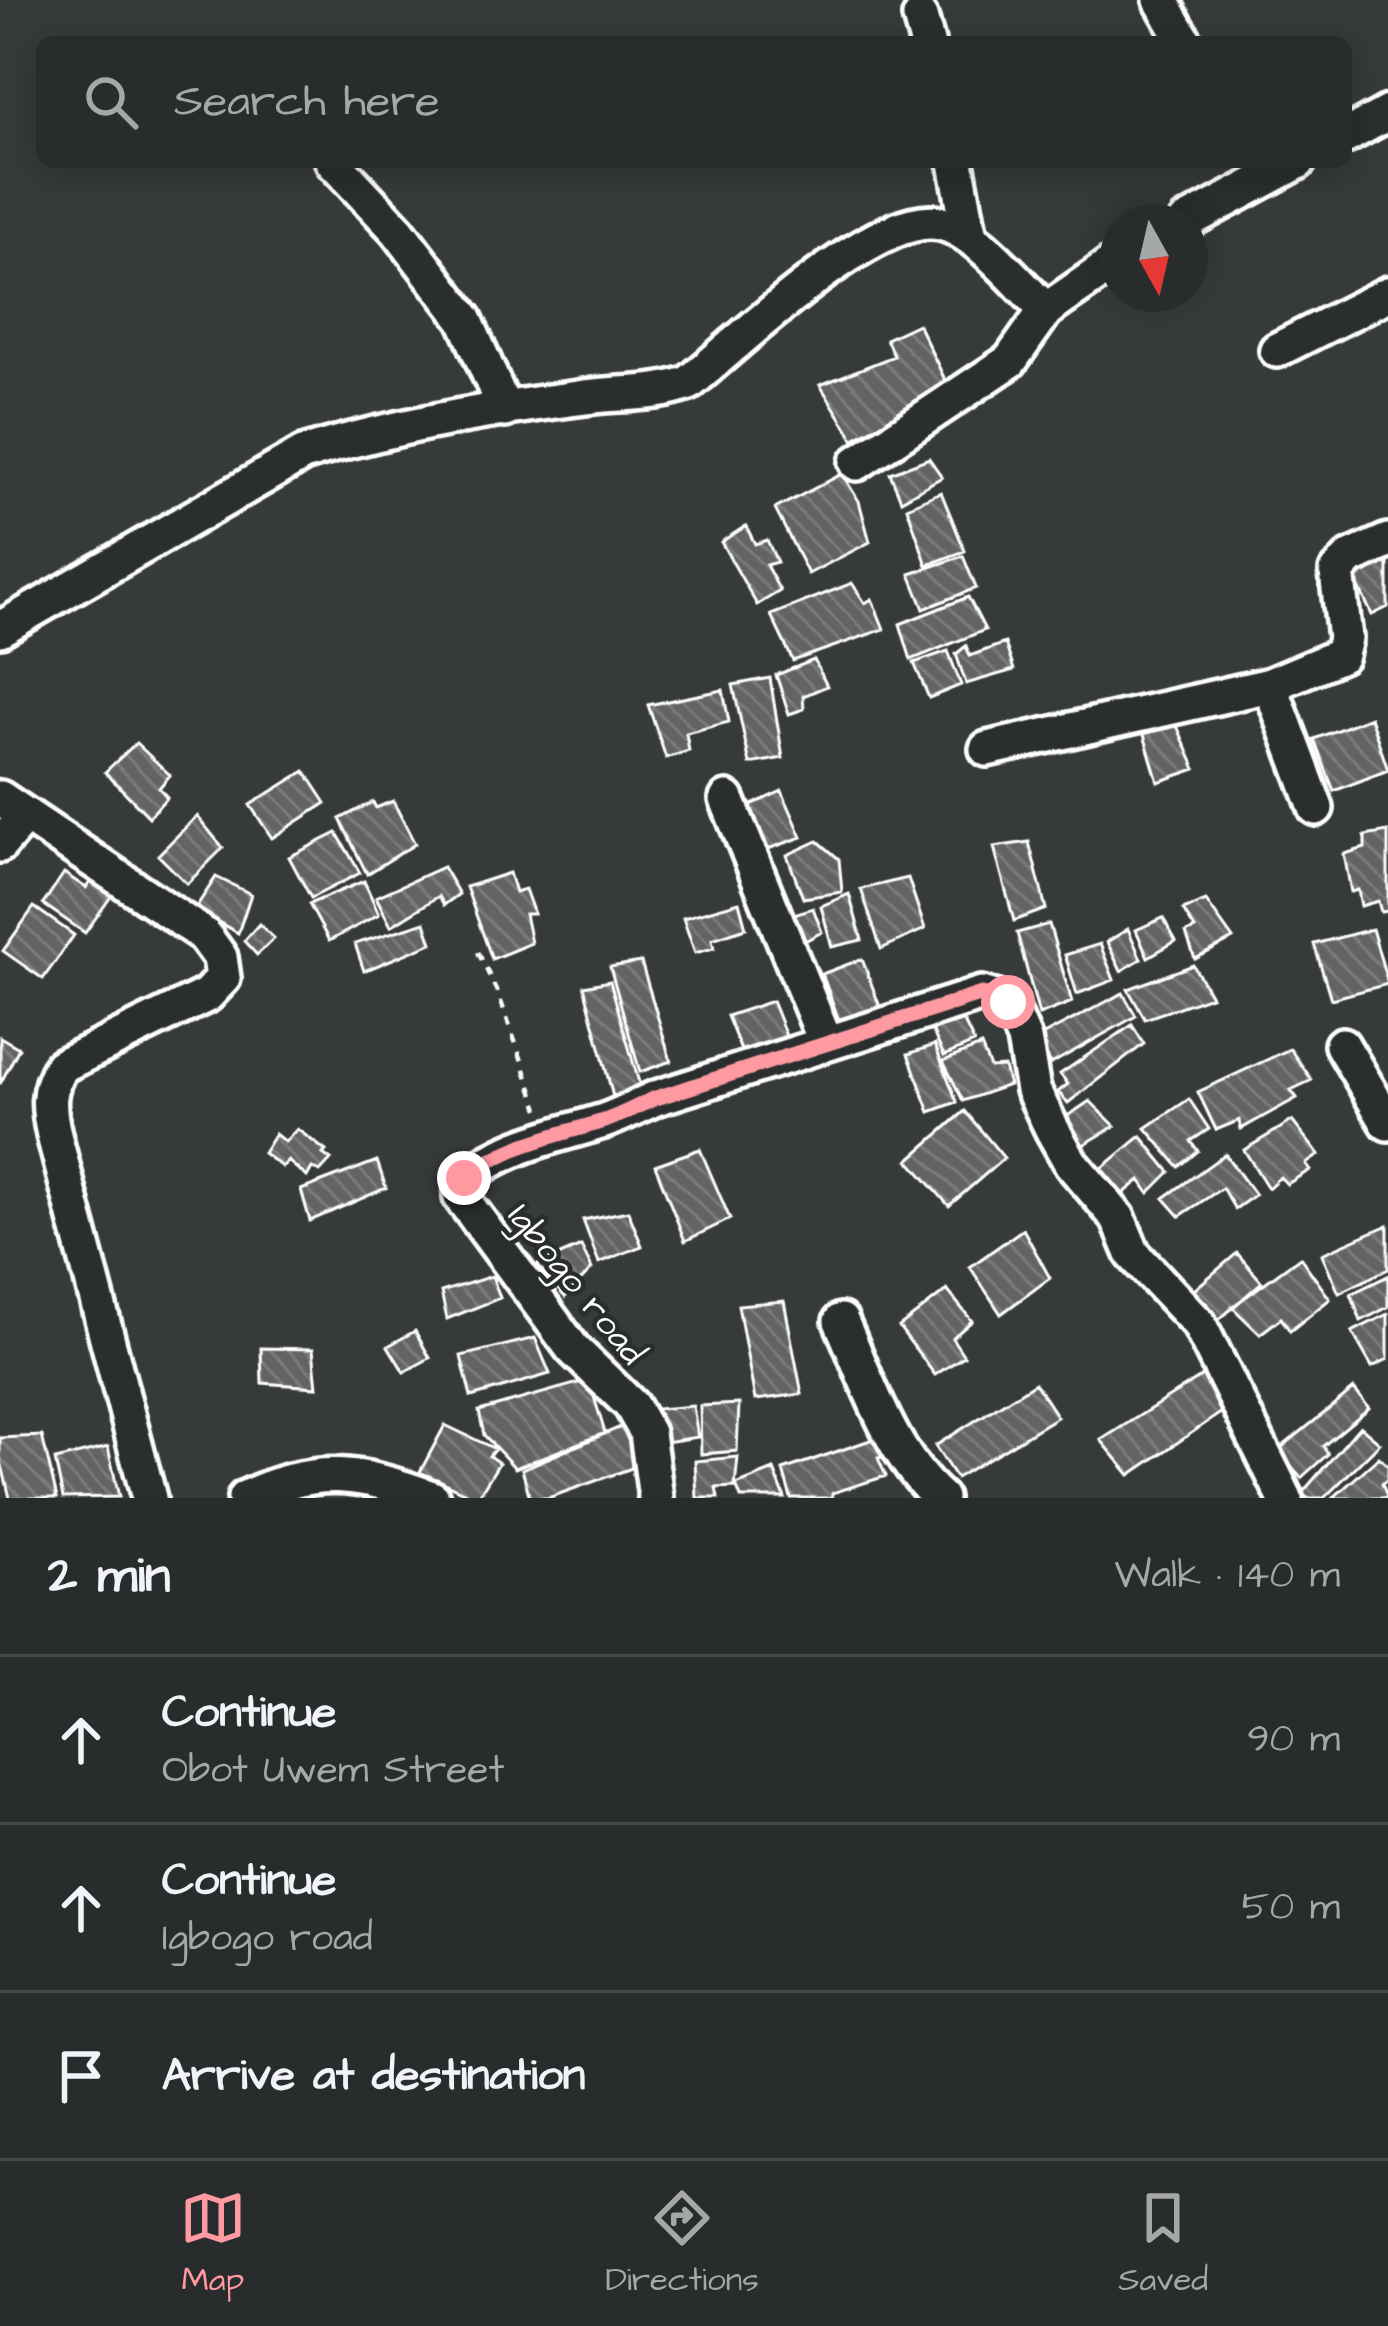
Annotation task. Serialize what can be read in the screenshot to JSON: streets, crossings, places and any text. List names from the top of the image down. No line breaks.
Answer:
{"streets":{"street":["Igbogo road"]},"north":"bottom","page":{"search":"Search here","heading":["2 min","Walk · 140 m"],"list":[["Continue","Obot Uwem Street","90 m"],["Continue","Igbogo road","50 m"],"Arrive at destination"],"nav":["Map","Directions","Saved"]}}
